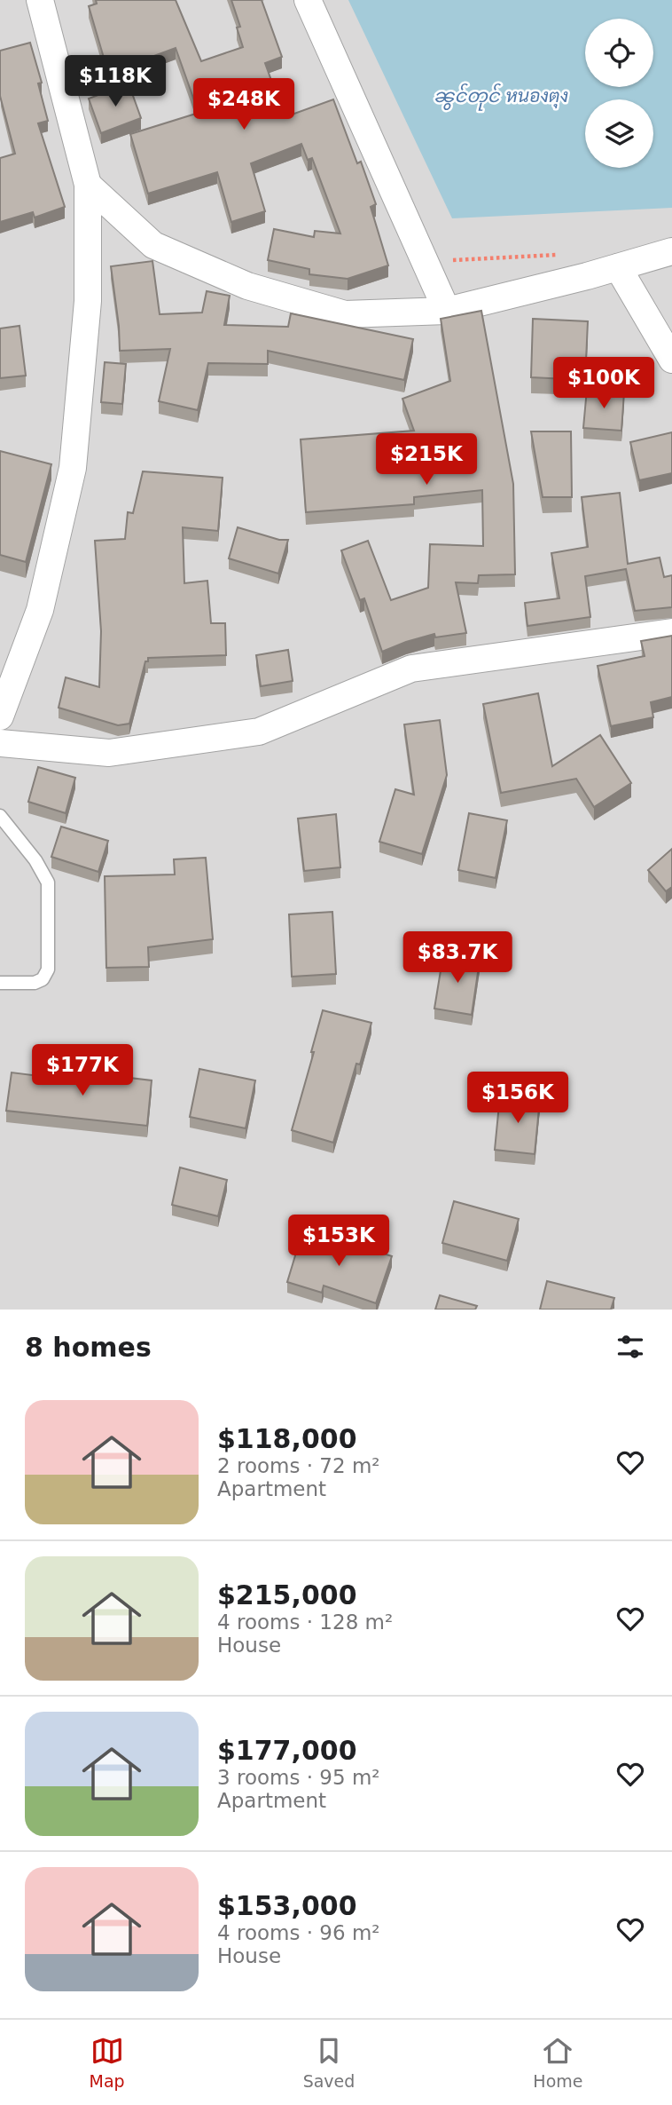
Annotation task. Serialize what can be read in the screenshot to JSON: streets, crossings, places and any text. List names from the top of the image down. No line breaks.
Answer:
{"water":["ၼွင်တုင် หนองตุง"],"page":{"price":["$118K","$248K","$100K","$215K","$83.7K","$177K","$156K","$153K"],"heading":"8 homes","list":[{"name":"$118,000","note":"2 rooms · 72 m² · Apartment"},{"name":"$215,000","note":"4 rooms · 128 m² · House"},{"name":"$177,000","note":"3 rooms · 95 m² · Apartment"},{"name":"$153,000","note":"4 rooms · 96 m² · House"}],"tabs":["Map","Saved","Home"]}}
